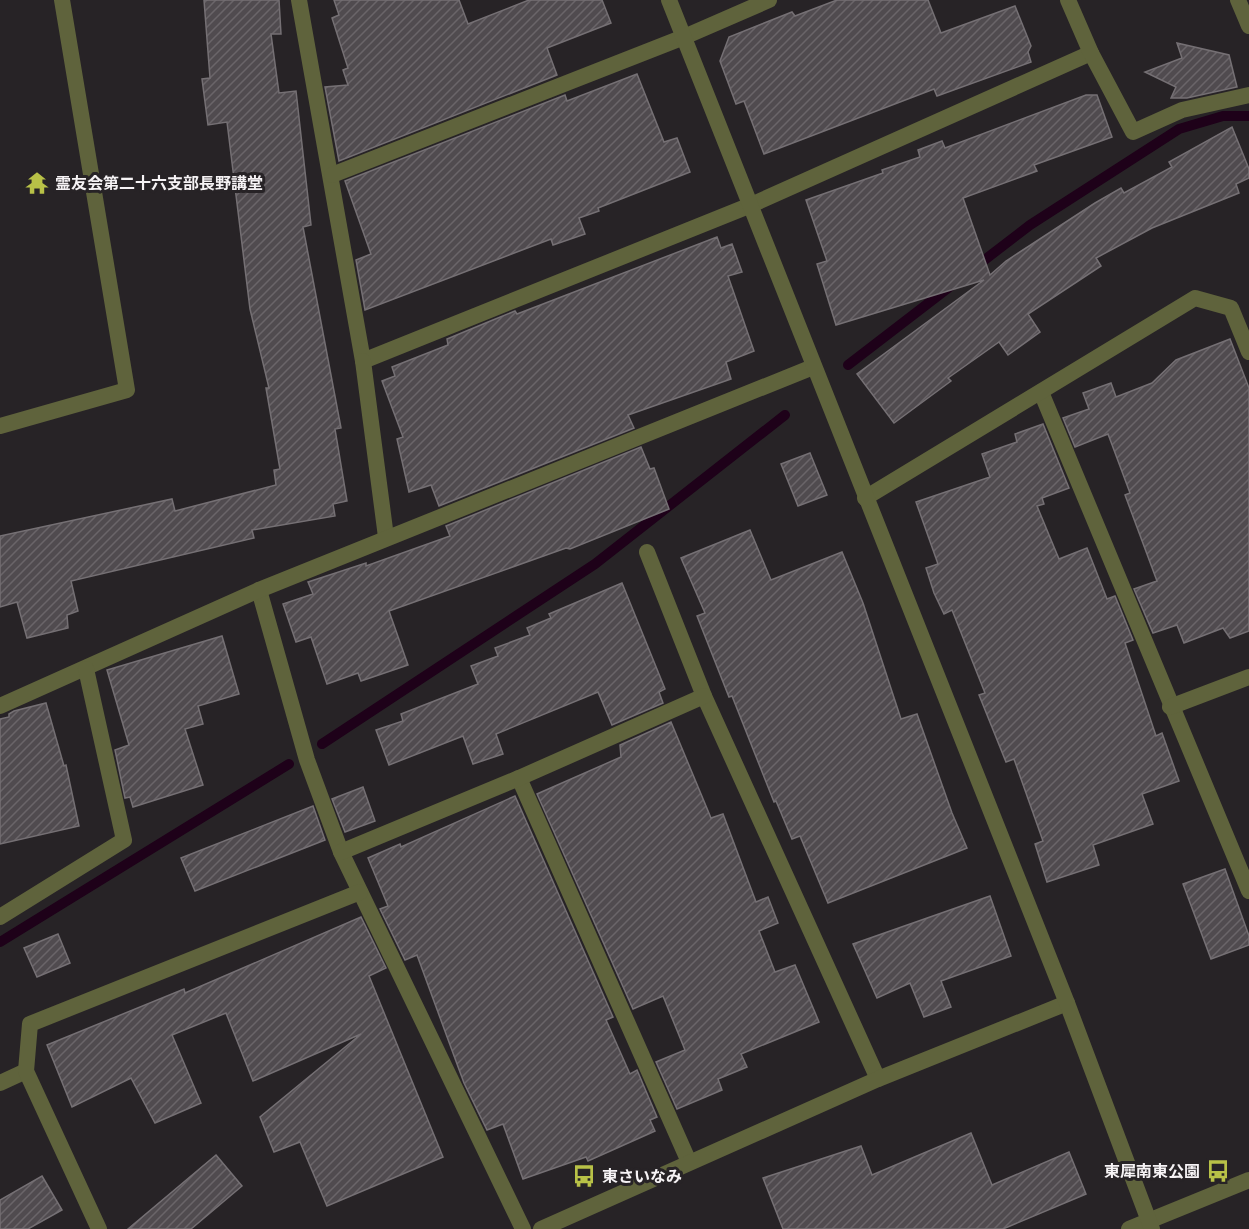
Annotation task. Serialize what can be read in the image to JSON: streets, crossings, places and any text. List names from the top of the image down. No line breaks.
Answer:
{"places":{"temple":["霊友会第二十六支部長野講堂"],"bus stop":["東犀南東公園","東さいなみ"]}}
